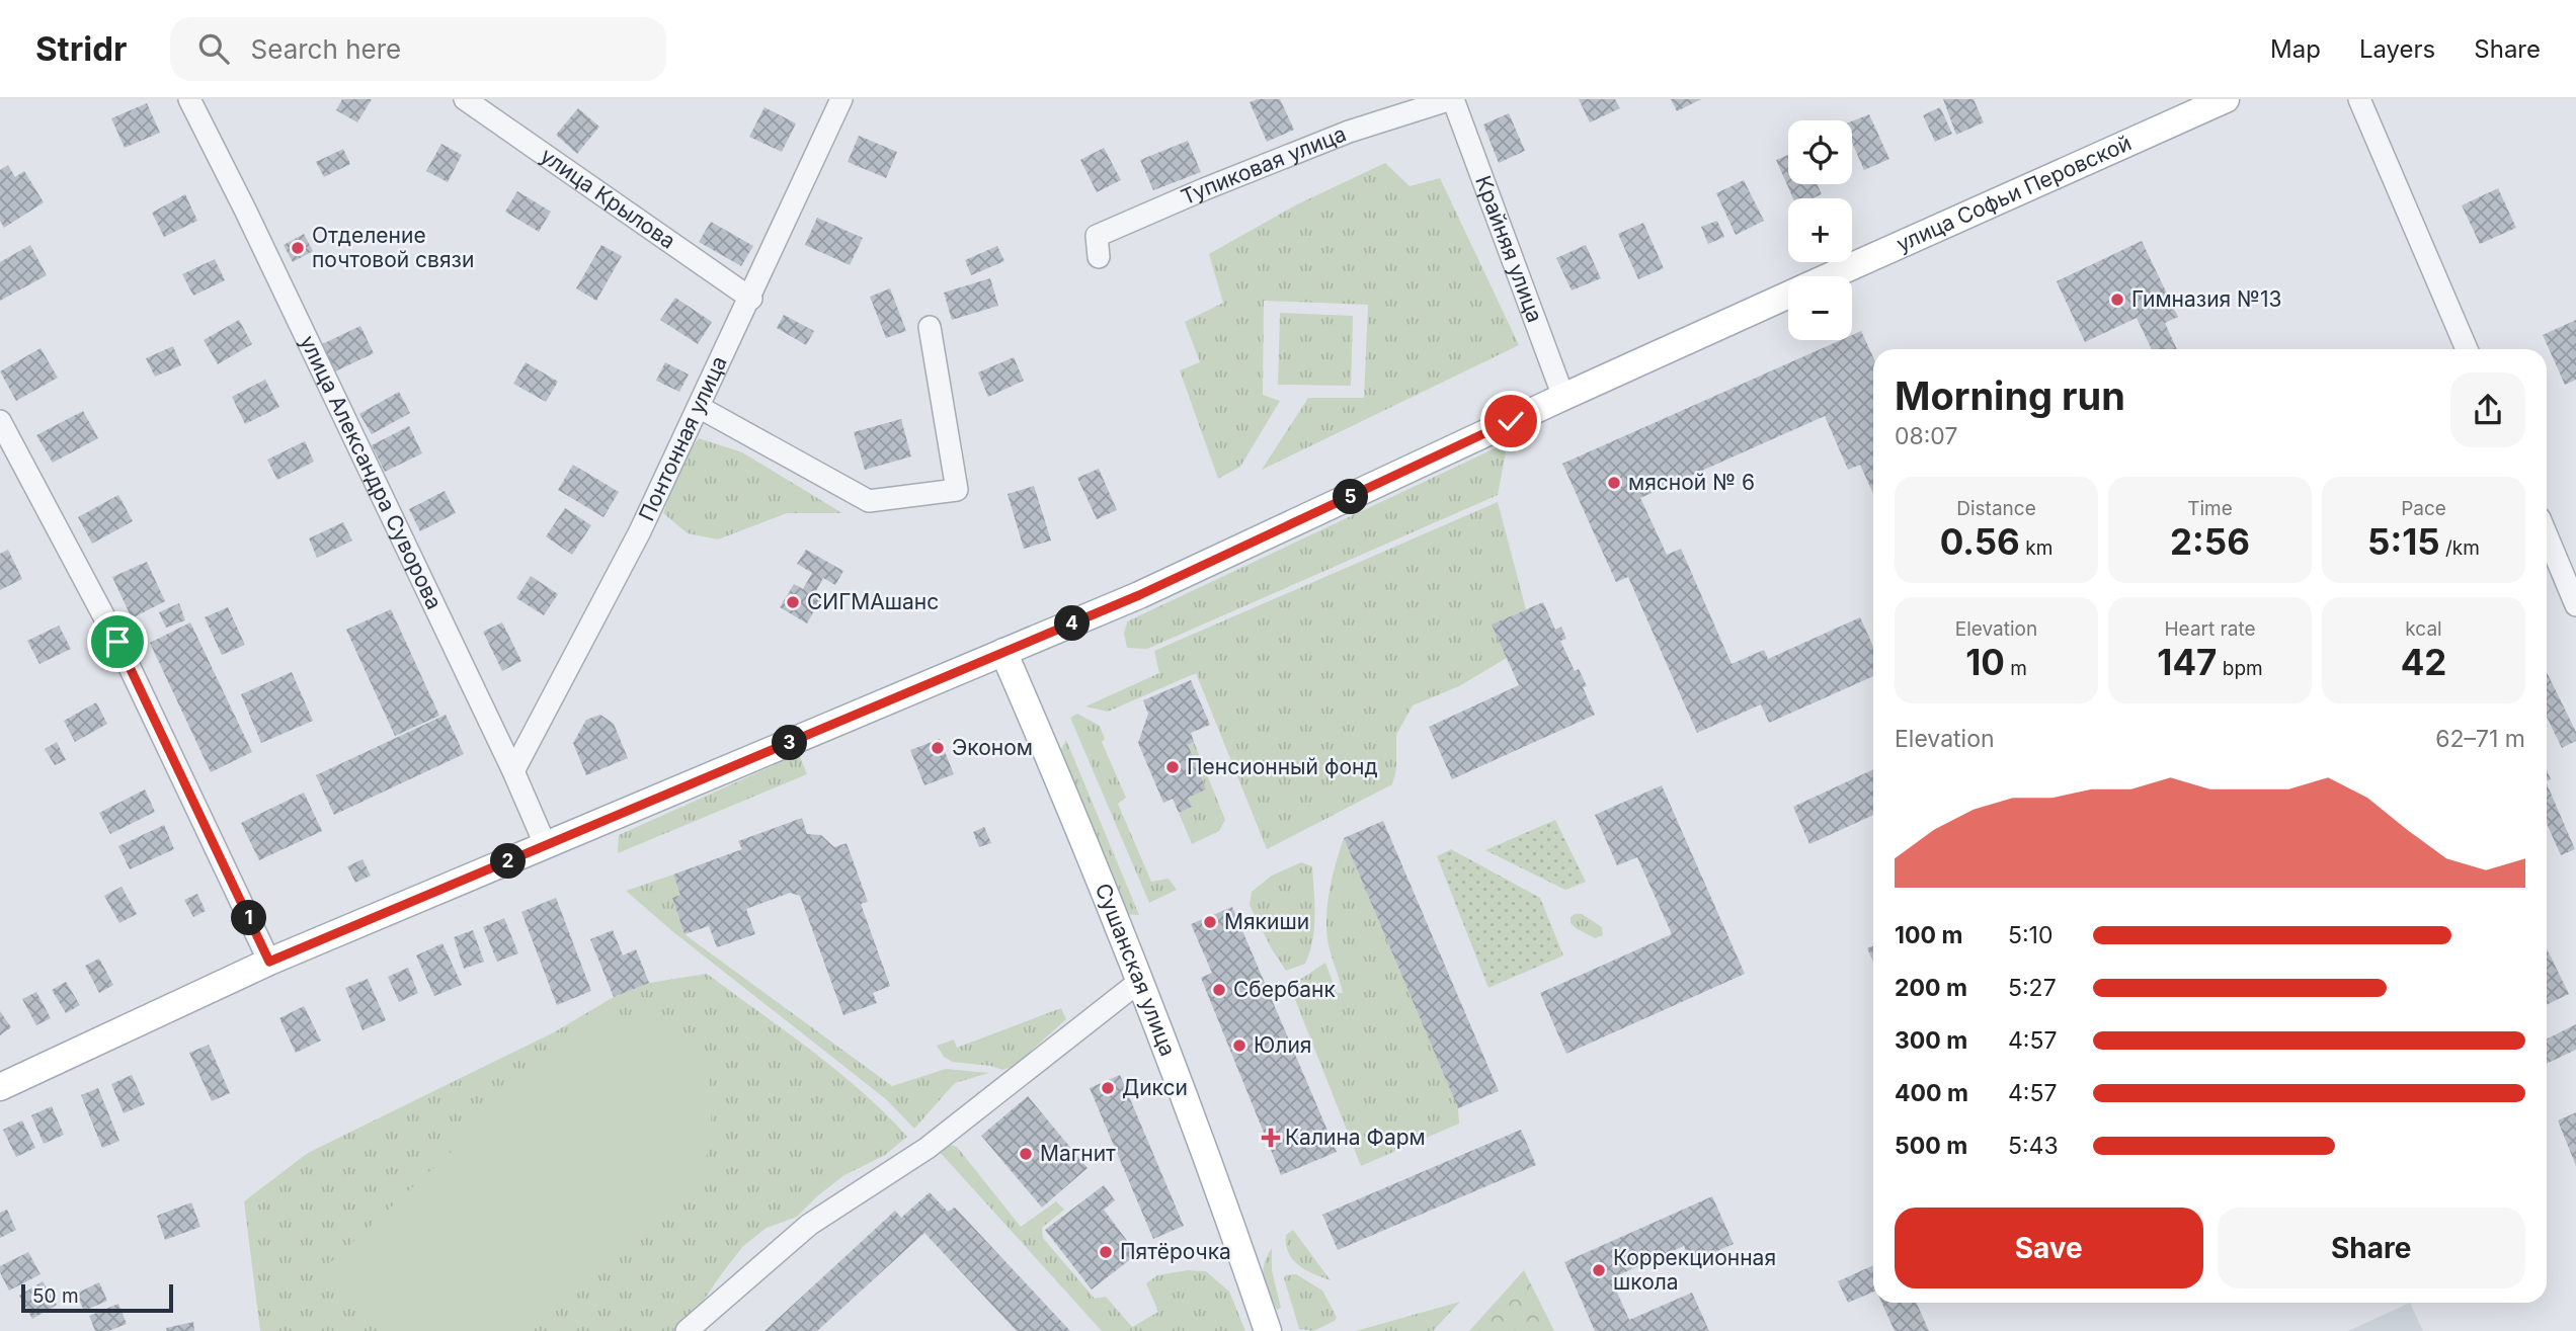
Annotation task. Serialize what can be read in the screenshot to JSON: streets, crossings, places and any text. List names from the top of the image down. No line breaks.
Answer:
{"streets":{"main road":["улица Софьи Перовской","Сушанская улица"],"street":["Тупиковая улица","улица Крылова","Крайняя улица","Понтонная улица","улица Александра Суворова"]},"crossings":[["Тупиковая улица","Крайняя улица"],["улица Софьи Перовской","Крайняя улица"],["улица Софьи Перовской","улица Александра Суворова"],["улица Софьи Перовской","Сушанская улица"],["улица Крылова","Понтонная улица"],["Понтонная улица","улица Александра Суворова"]],"places":{"other":["Отделение почтовой связи","Гимназия №13","мясной № 6","СИГМАшанс","Эконом","Пенсионный фонд","Мякиши","Сбербанк","Юлия","Дикси","Магнит","Пятёрочка","Коррекционная школа"],"health":["Калина Фарм"]},"scale_bar":"50 m","page":{"header":"Stridr","search":"Search here","nav":["Map","Layers","Share"],"map_buttons":["+","−"],"heading":["Morning run","08:07"],"stats":[["Distance","0.56 km"],["Time","2:56"],["Pace","5:15 /km"],["Elevation","10 m"],["Heart rate","147 bpm"],["kcal","42"]],"pins":["5","4","3","2","1"],"chart":["Elevation","62–71 m"],"list":[{"name":"100 m","note":"5:10"},{"name":"200 m","note":"5:27"},{"name":"300 m","note":"4:57"},{"name":"400 m","note":"4:57"},{"name":"500 m","note":"5:43"}],"buttons":["Save","Share"],"scale":"50 m"}}
